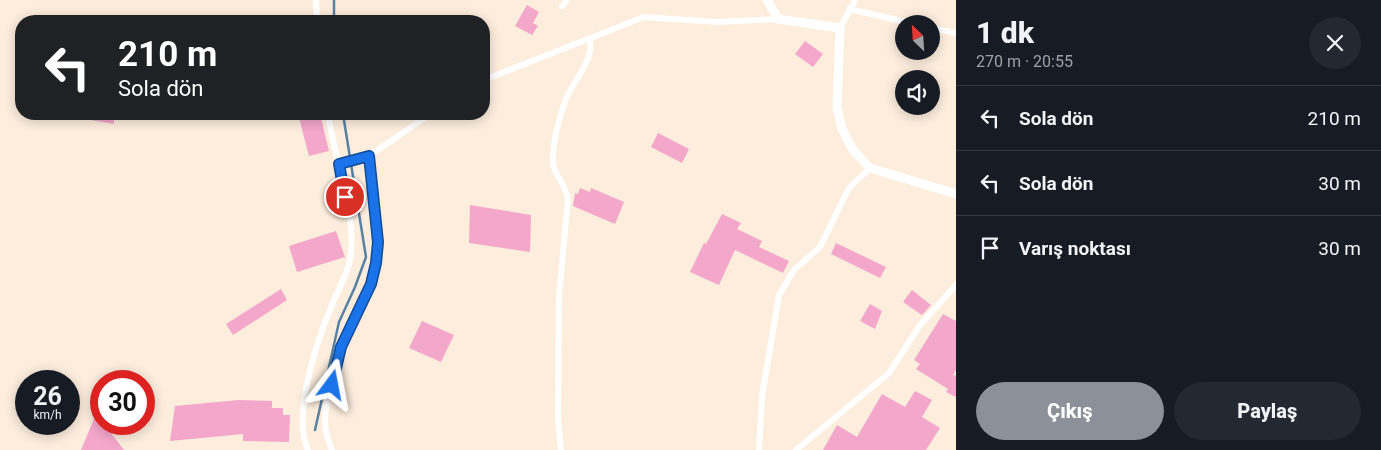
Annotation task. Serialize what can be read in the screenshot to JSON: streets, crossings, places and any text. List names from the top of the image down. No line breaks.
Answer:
{"north":"top left","page":{"heading":["1 dk","270 m · 20:55"],"turn":["210 m","Sola dön"],"list":[{"name":"Sola dön","value":"210 m"},{"name":"Sola dön","value":"30 m"},{"name":"Varış noktası","value":"30 m"}],"speed":"26 km/h","limit":"30","buttons":["Çıkış","Paylaş"]}}
